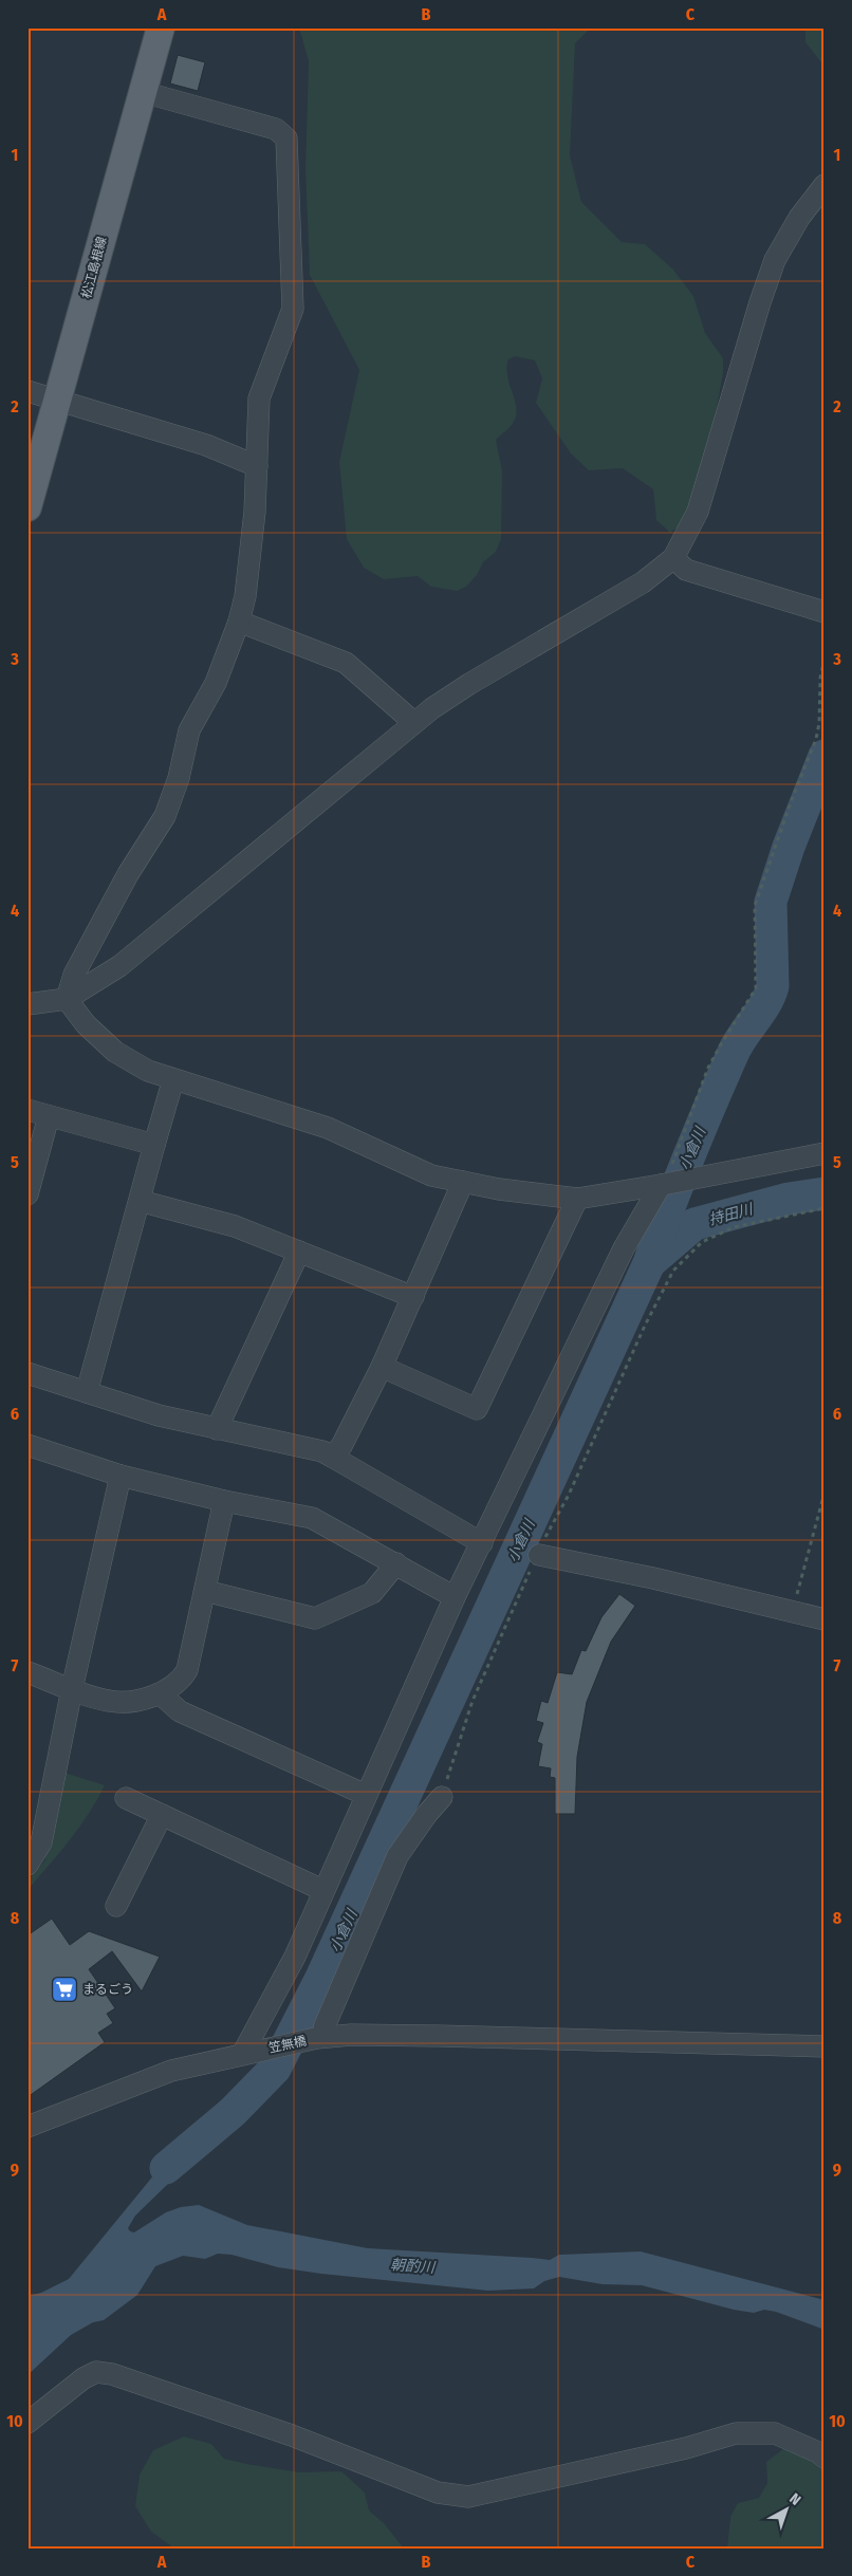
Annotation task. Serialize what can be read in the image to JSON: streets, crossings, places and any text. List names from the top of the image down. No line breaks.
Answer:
{"streets":{"main road":["松江島根線"],"street":["笠無橋"]},"water":["小倉川","持田川","朝酌川"],"places":{"supermarket":["まるごう"]},"north":"top right","grid":{"columns":["A","B","C"],"rows":["1","2","3","4","5","6","7","8","9","10"]}}
